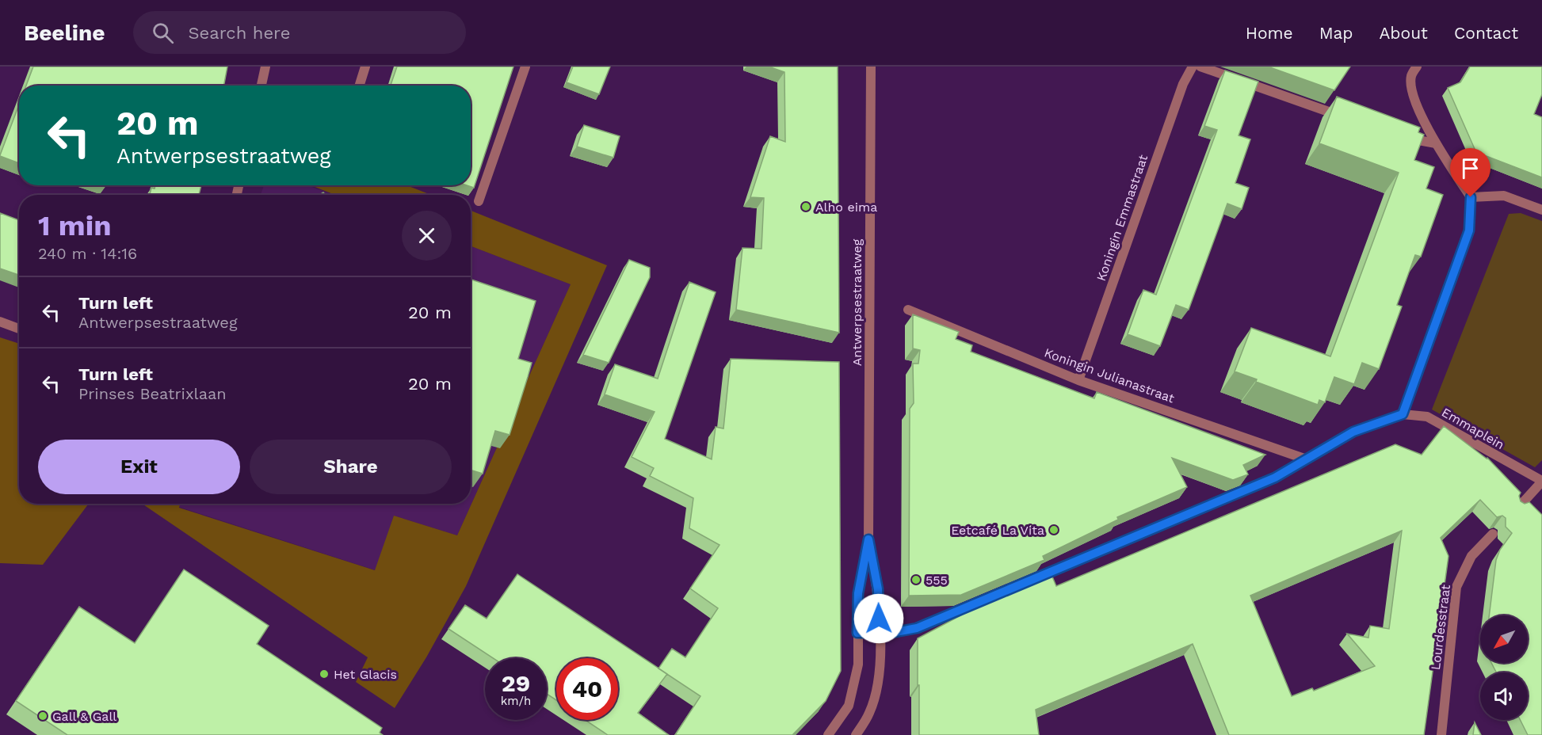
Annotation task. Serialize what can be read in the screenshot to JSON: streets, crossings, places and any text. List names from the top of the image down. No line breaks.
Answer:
{"streets":{"street":["Koningin Emmastraat","Antwerpsestraatweg","Koningin Julianastraat","Emmaplein","Lourdesstraat"]},"crossings":[["Koningin Emmastraat","Koningin Julianastraat"]],"places":["Alho eima","Eetcafé La Vita","555","Het Glacis","Gall & Gall"],"north":"bottom left","page":{"header":"Beeline","search":"Search here","nav":["Home","Map","About","Contact"],"turn":["20 m","Antwerpsestraatweg"],"heading":["1 min","240 m · 14:16"],"list":[{"name":"Turn left","note":"Antwerpsestraatweg","value":"20 m"},{"name":"Turn left","note":"Prinses Beatrixlaan","value":"20 m"}],"buttons":["Exit","Share"],"speed":"29 km/h","limit":"40"}}
